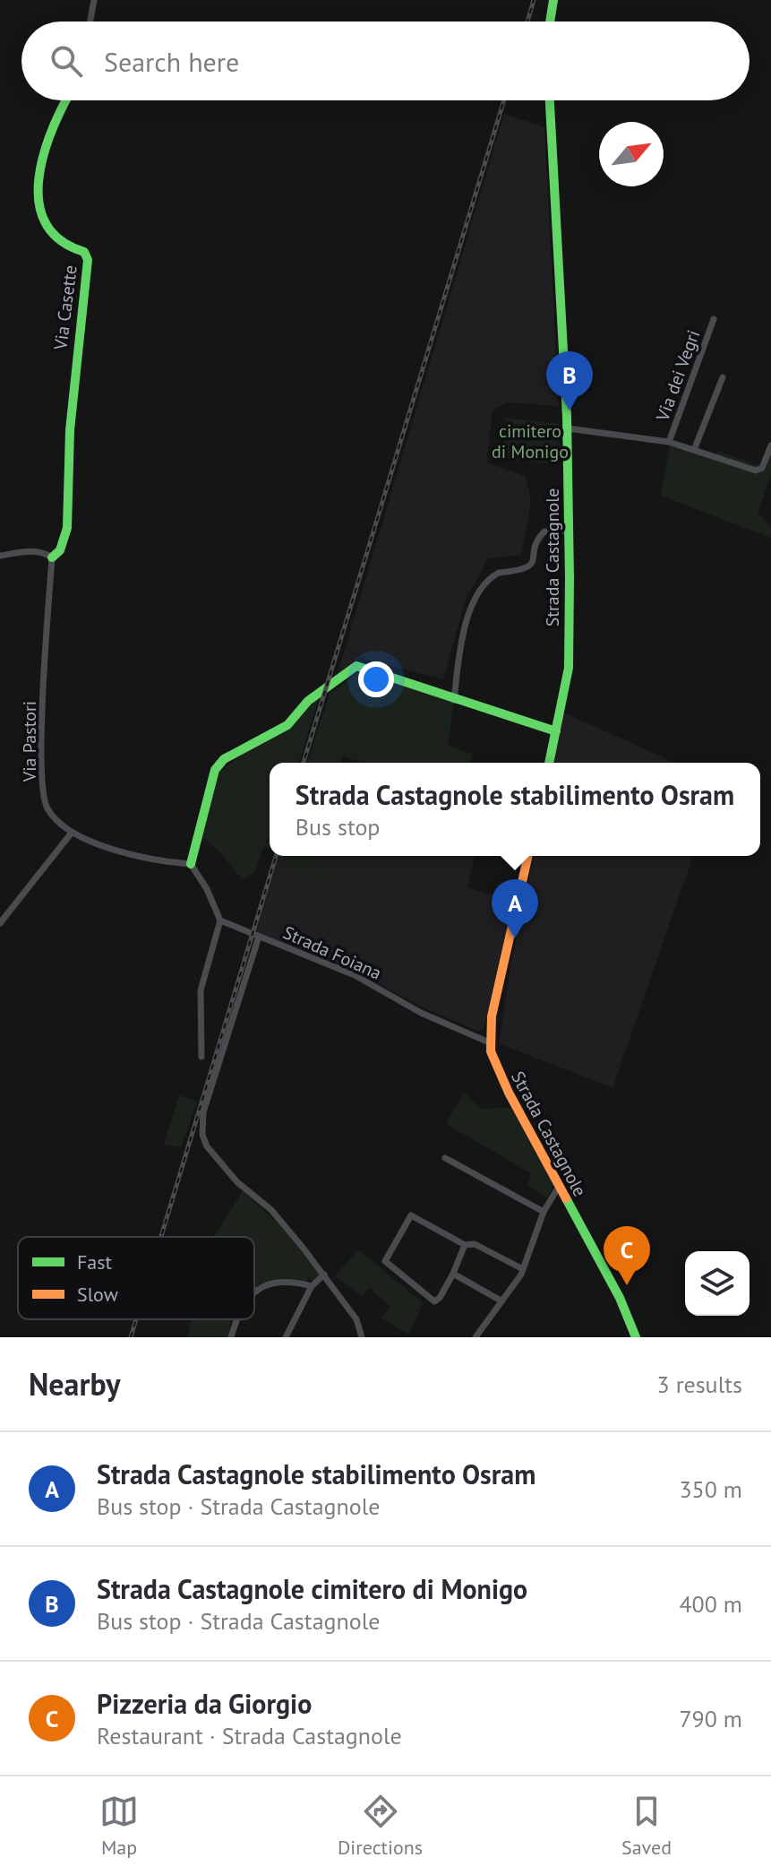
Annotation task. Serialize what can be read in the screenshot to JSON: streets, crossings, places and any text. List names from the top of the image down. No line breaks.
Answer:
{"streets":{"main road":["Via Casette","Strada Castagnole"],"street":["Via dei Vegri","Via Pastori","Strada Foiana"]},"crossings":[["Via Casette","Via Pastori"],["Via dei Vegri","Strada Castagnole"],["Strada Castagnole","Strada Foiana"]],"parks":["cimitero di Monigo"],"legend":["Fast","Slow"],"north":"top right","page":{"search":"Search here","pins":["B","A","C"],"popup":["Strada Castagnole stabilimento Osram","Bus stop"],"heading":["Nearby","3 results"],"list":[{"mark":"A","name":"Strada Castagnole stabilimento Osram","note":"Bus stop · Strada Castagnole","value":"350 m"},{"mark":"B","name":"Strada Castagnole cimitero di Monigo","note":"Bus stop · Strada Castagnole","value":"400 m"},{"mark":"C","name":"Pizzeria da Giorgio","note":"Restaurant · Strada Castagnole","value":"790 m"}],"nav":["Map","Directions","Saved"]}}
